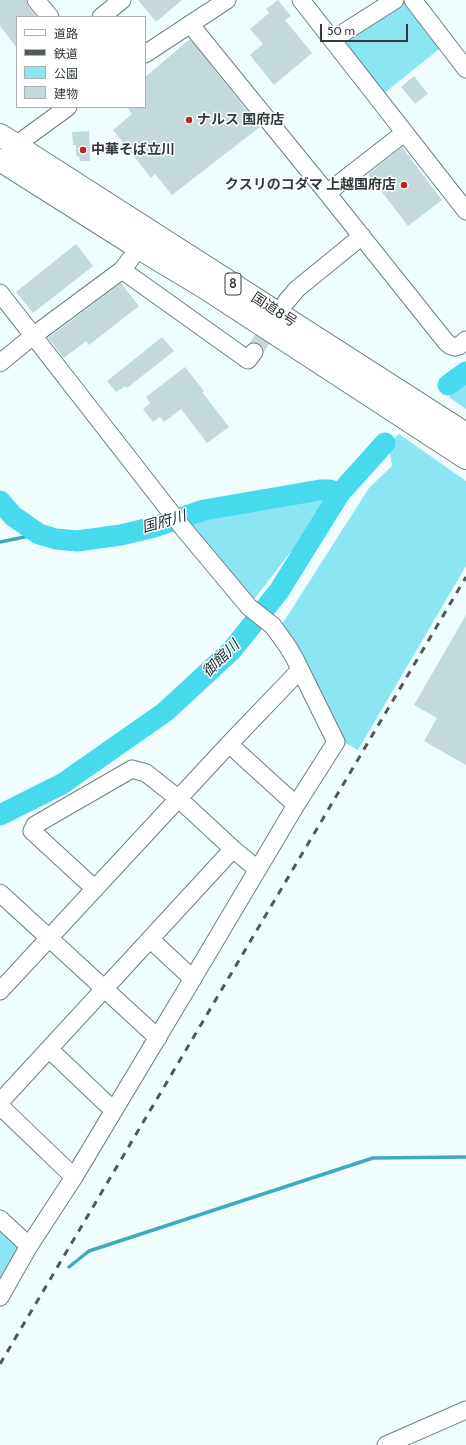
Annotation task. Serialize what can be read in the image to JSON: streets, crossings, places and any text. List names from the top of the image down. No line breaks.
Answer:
{"streets":{"highway":["8","国道8号"]},"water":["国府川","御館川"],"places":["ナルス 国府店","中華そば立川","クスリのコダマ 上越国府店"],"legend":["道路","鉄道","公園","建物"],"scale_bar":"50 m"}
